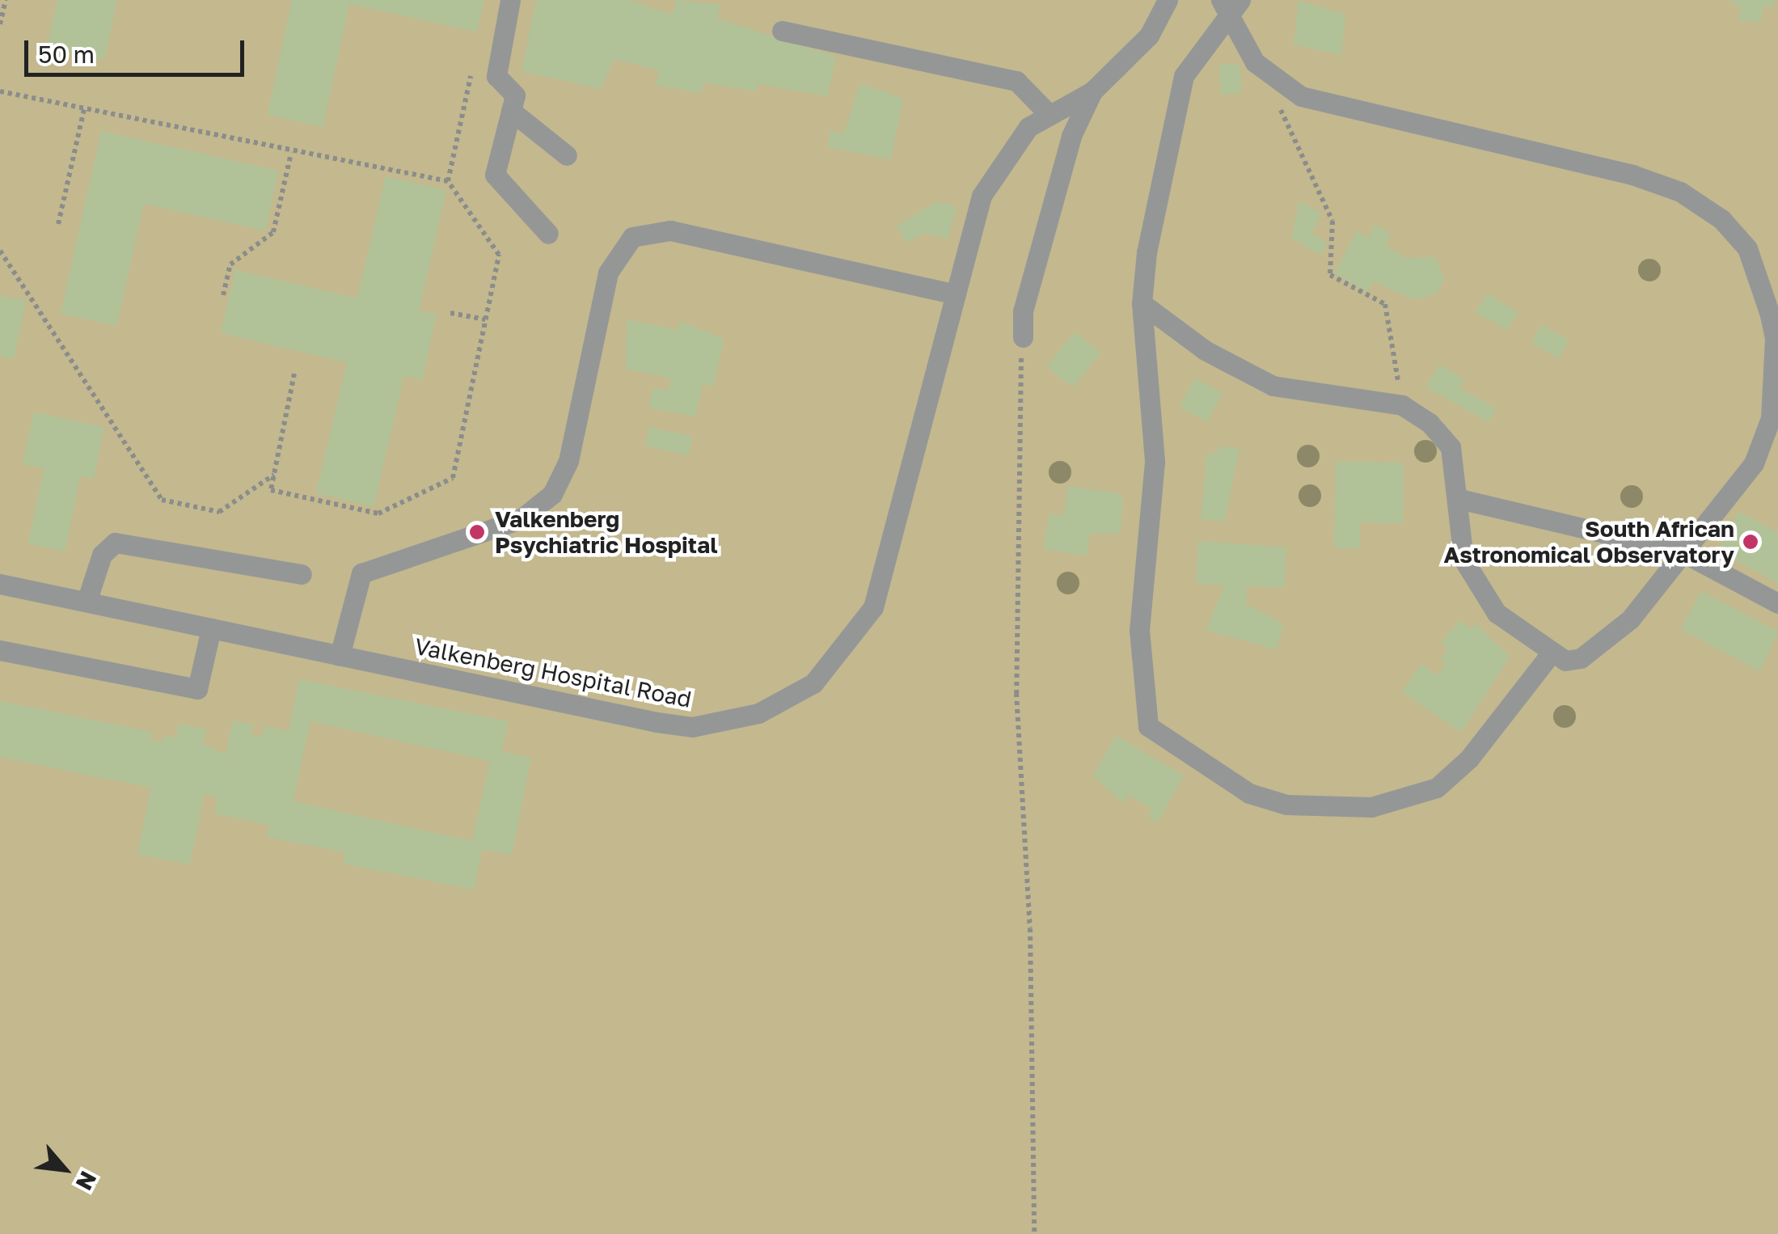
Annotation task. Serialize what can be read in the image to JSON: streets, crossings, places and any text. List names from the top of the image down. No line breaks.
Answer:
{"streets":{"street":["Valkenberg Hospital Road"]},"places":["Valkenberg Psychiatric Hospital","South African Astronomical Observatory"],"scale_bar":"50 m","north":"bottom right"}
